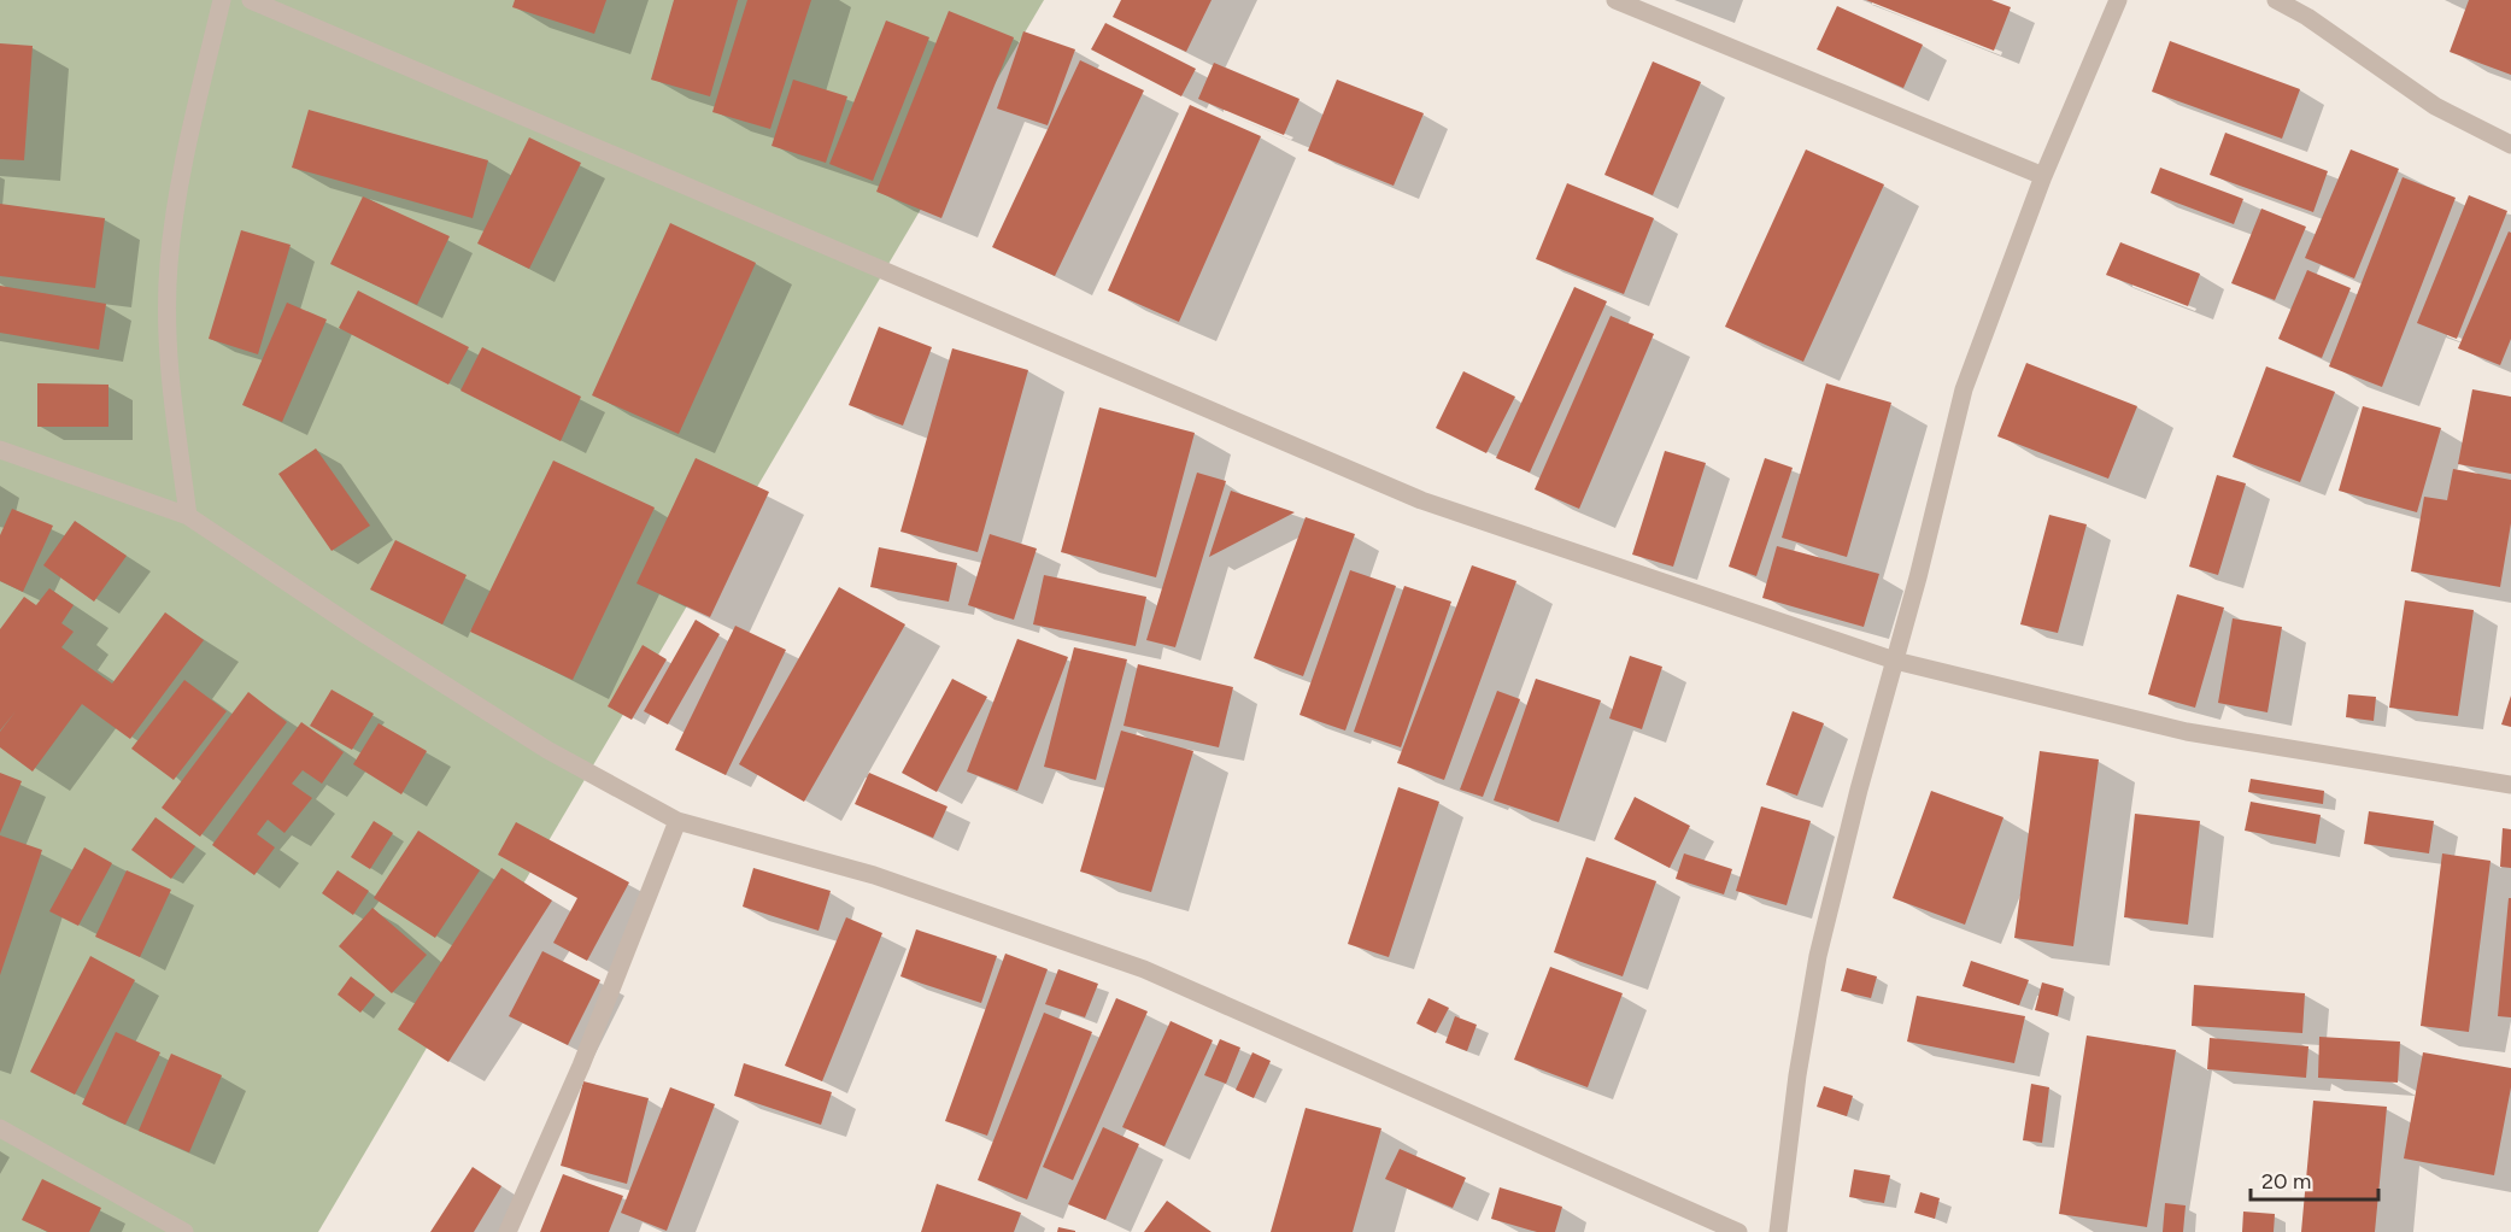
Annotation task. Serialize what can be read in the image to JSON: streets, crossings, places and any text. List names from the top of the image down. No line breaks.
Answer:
{"scale_bar":"20 m"}
